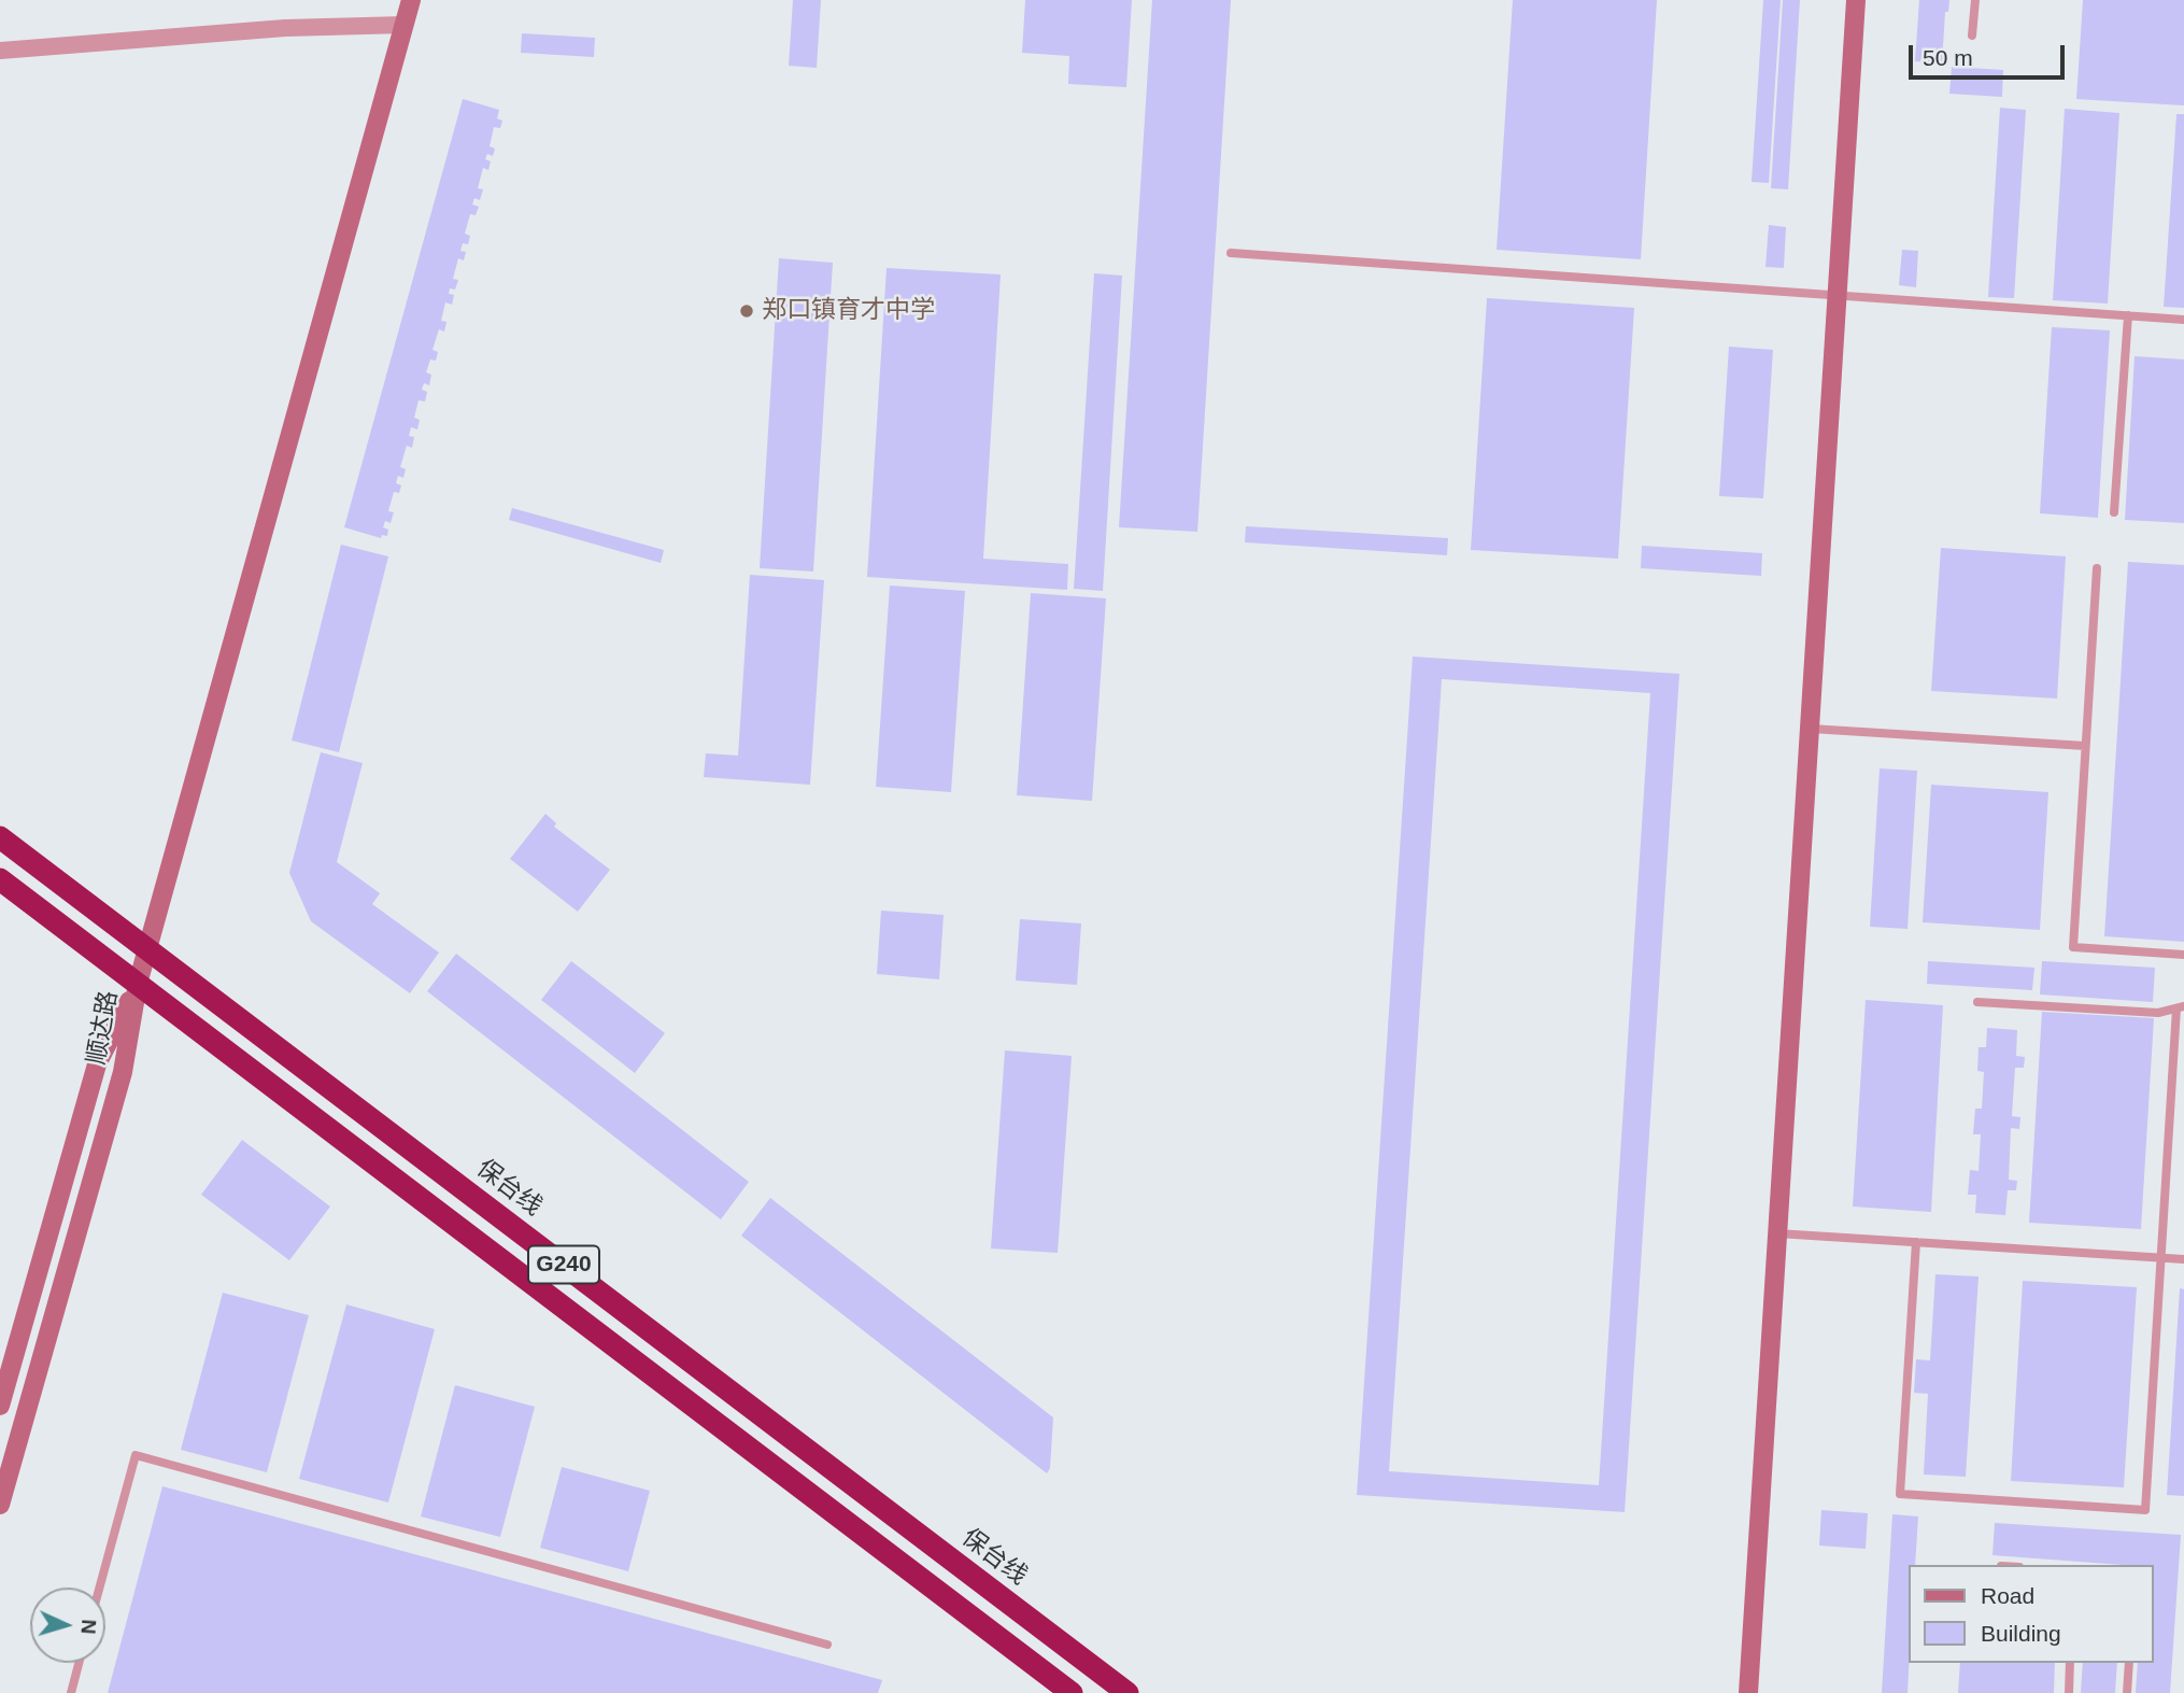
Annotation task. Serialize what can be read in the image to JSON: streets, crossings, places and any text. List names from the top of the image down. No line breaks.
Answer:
{"streets":{"highway":["保台线","G240"],"street":["顺达路"]},"crossings":[["顺达路","G240"]],"places":["郑口镇育才中学"],"legend":["Road","Building"],"scale_bar":"50 m","north":"right"}
